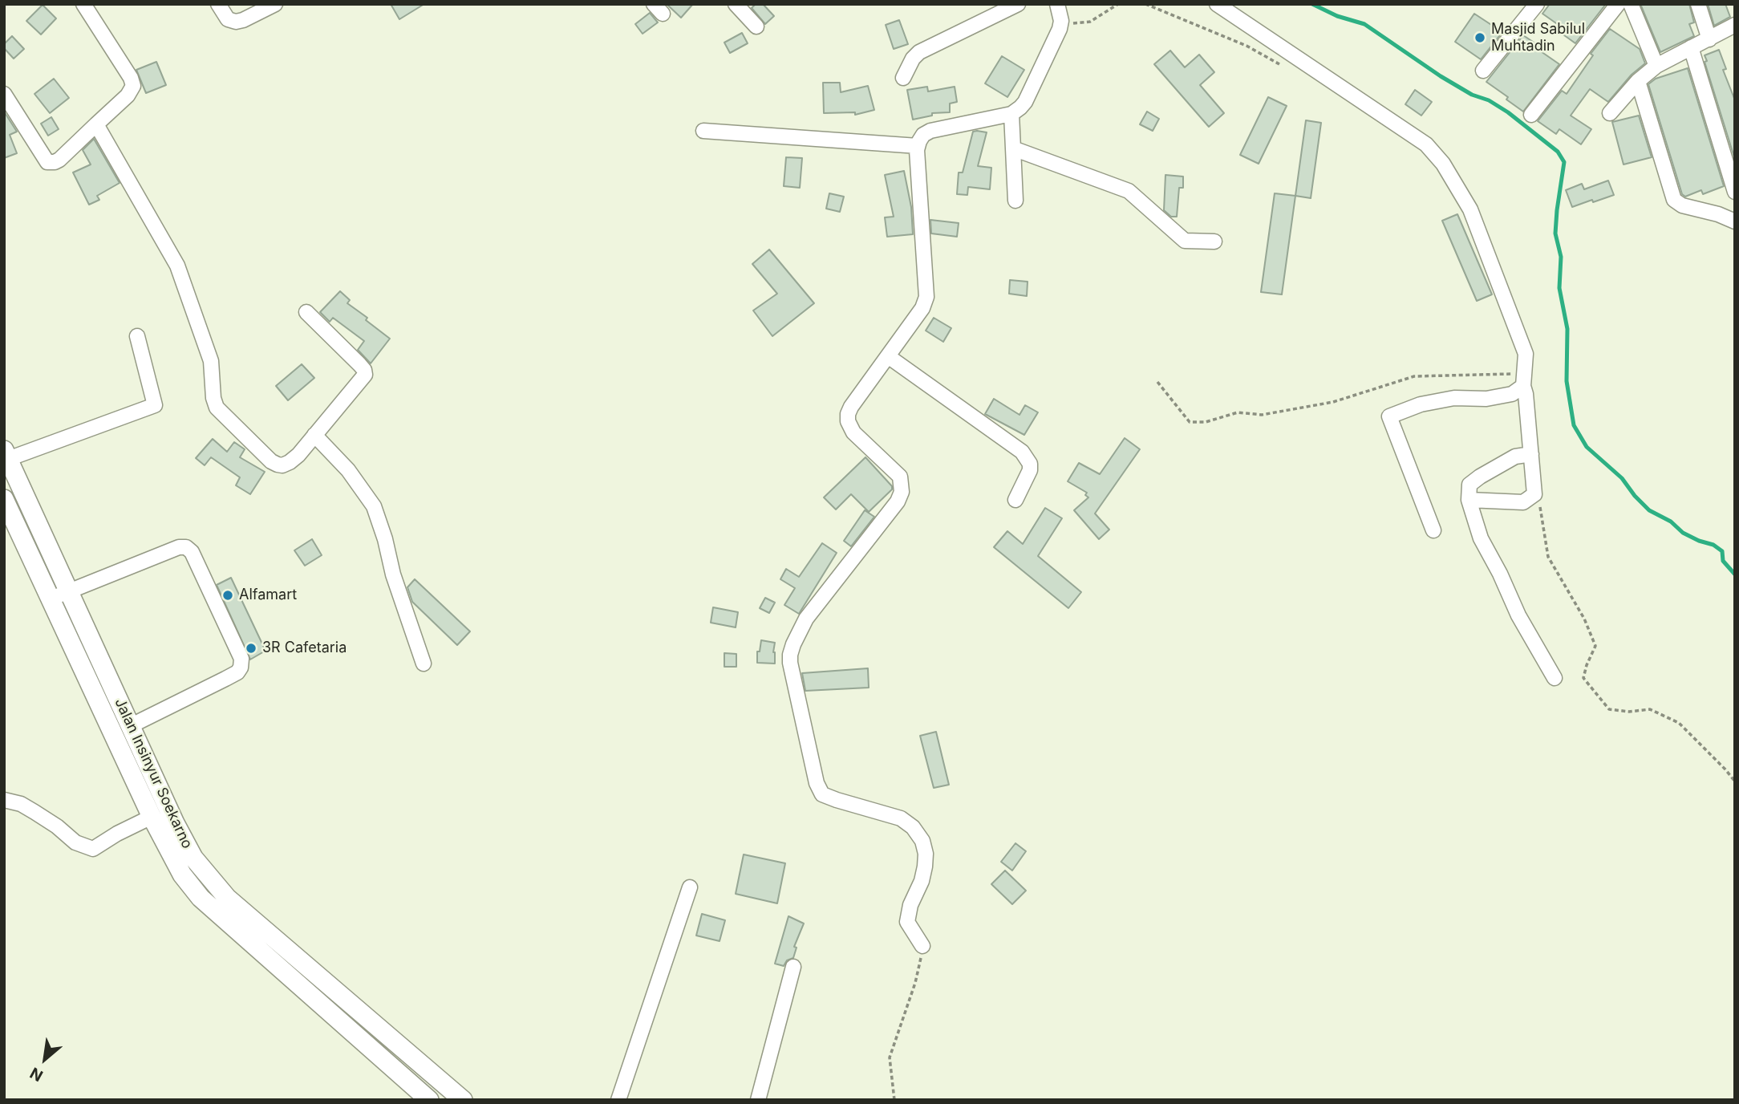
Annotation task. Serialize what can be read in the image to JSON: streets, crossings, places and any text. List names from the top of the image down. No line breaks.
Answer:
{"streets":{"main road":["Jalan Insinyur Soekarno"]},"places":["Masjid Sabilul Muhtadin","Alfamart","3R Cafetaria"],"north":"bottom left"}
